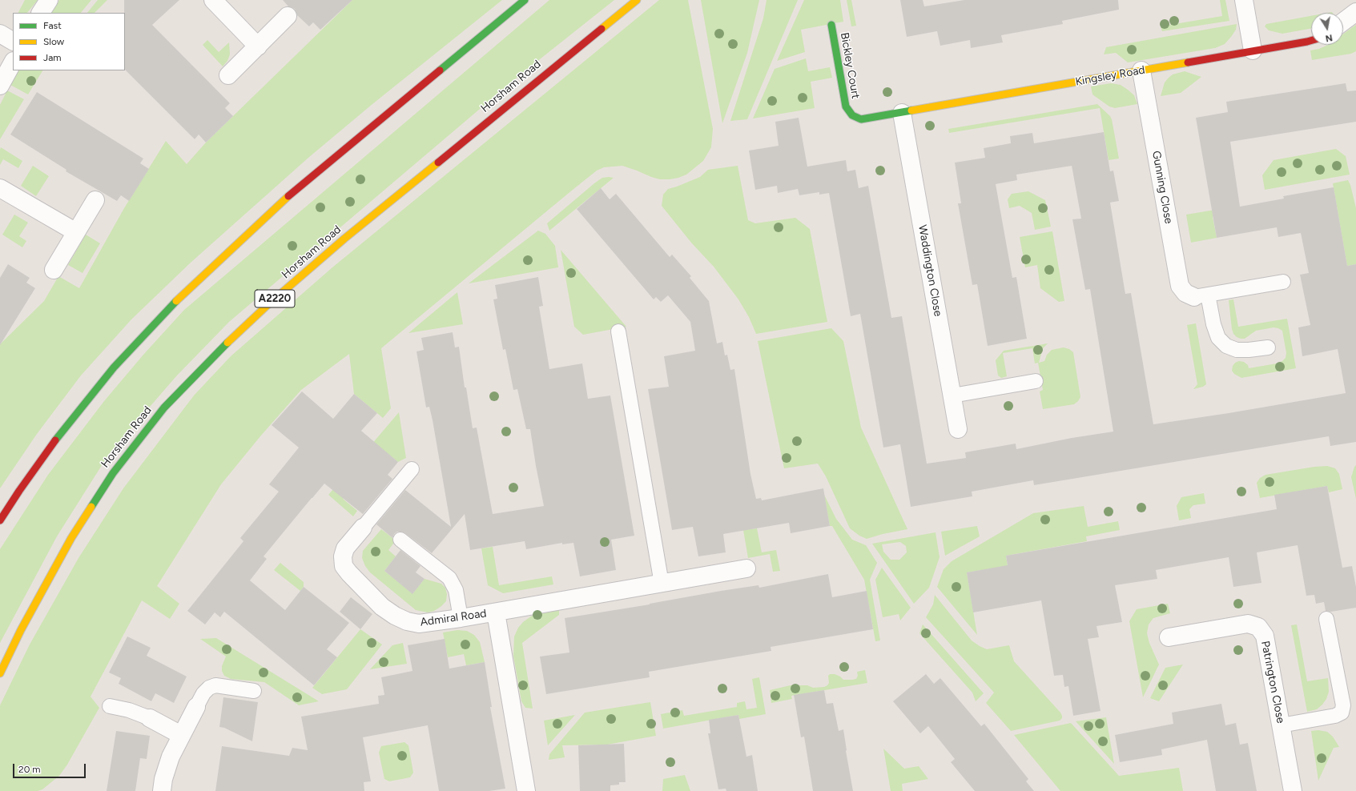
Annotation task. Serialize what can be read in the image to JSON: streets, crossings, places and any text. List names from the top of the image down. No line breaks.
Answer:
{"streets":{"main road":["Bickley Court","Kingsley Road","Horsham Road","A2220"],"street":["Gunning Close","Waddington Close","Admiral Road","Patrington Close"]},"crossings":[["Bickley Court","Kingsley Road"],["Bickley Court","Waddington Close"],["Kingsley Road","Gunning Close"],["Kingsley Road","Waddington Close"]],"legend":["Fast","Slow","Jam"],"scale_bar":"20 m","north":"bottom"}
